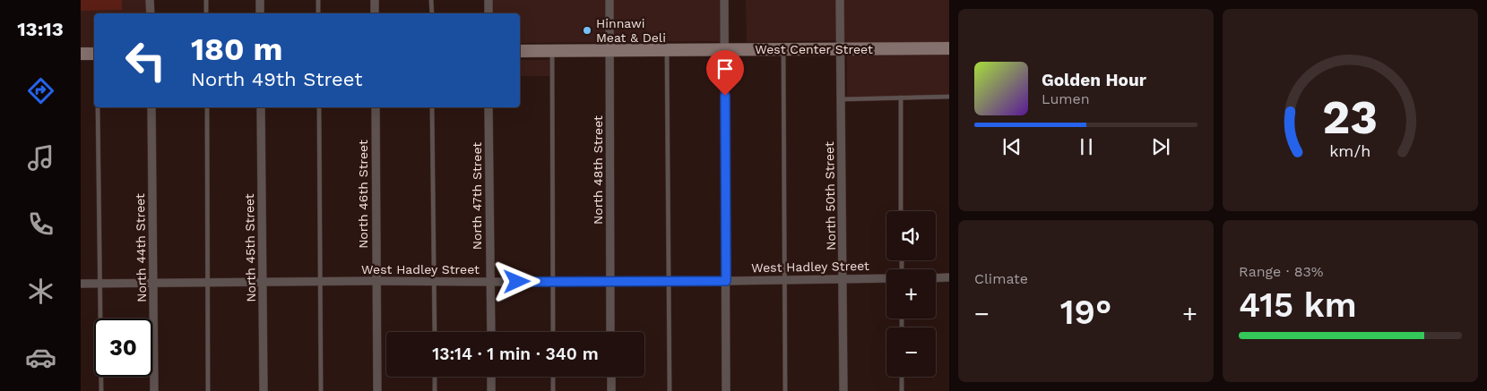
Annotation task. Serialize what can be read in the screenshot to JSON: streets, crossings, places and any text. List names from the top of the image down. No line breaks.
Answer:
{"streets":{"street":["West Center Street","North 48th Street","North 46th Street","North 47th Street","North 50th Street","North 44th Street","North 45th Street","West Hadley Street"]},"crossings":[["West Center Street","North 48th Street"],["West Center Street","North 50th Street"],["North 48th Street","West Hadley Street"],["North 46th Street","West Hadley Street"],["North 47th Street","West Hadley Street"],["North 50th Street","West Hadley Street"],["North 44th Street","West Hadley Street"],["North 45th Street","West Hadley Street"]],"places":["Hinnawi Meat & Deli"],"page":{"tabs":"13:13","turn":["180 m","North 49th Street"],"song":["Golden Hour","Lumen"],"map_buttons":["+","−"],"tile":["Climate",["Range · 83%","415 km"]],"heat":["−","19°","+"],"limit":"30","trip":"13:14 · 1 min · 340 m","gauge":["23","km/h"]}}
